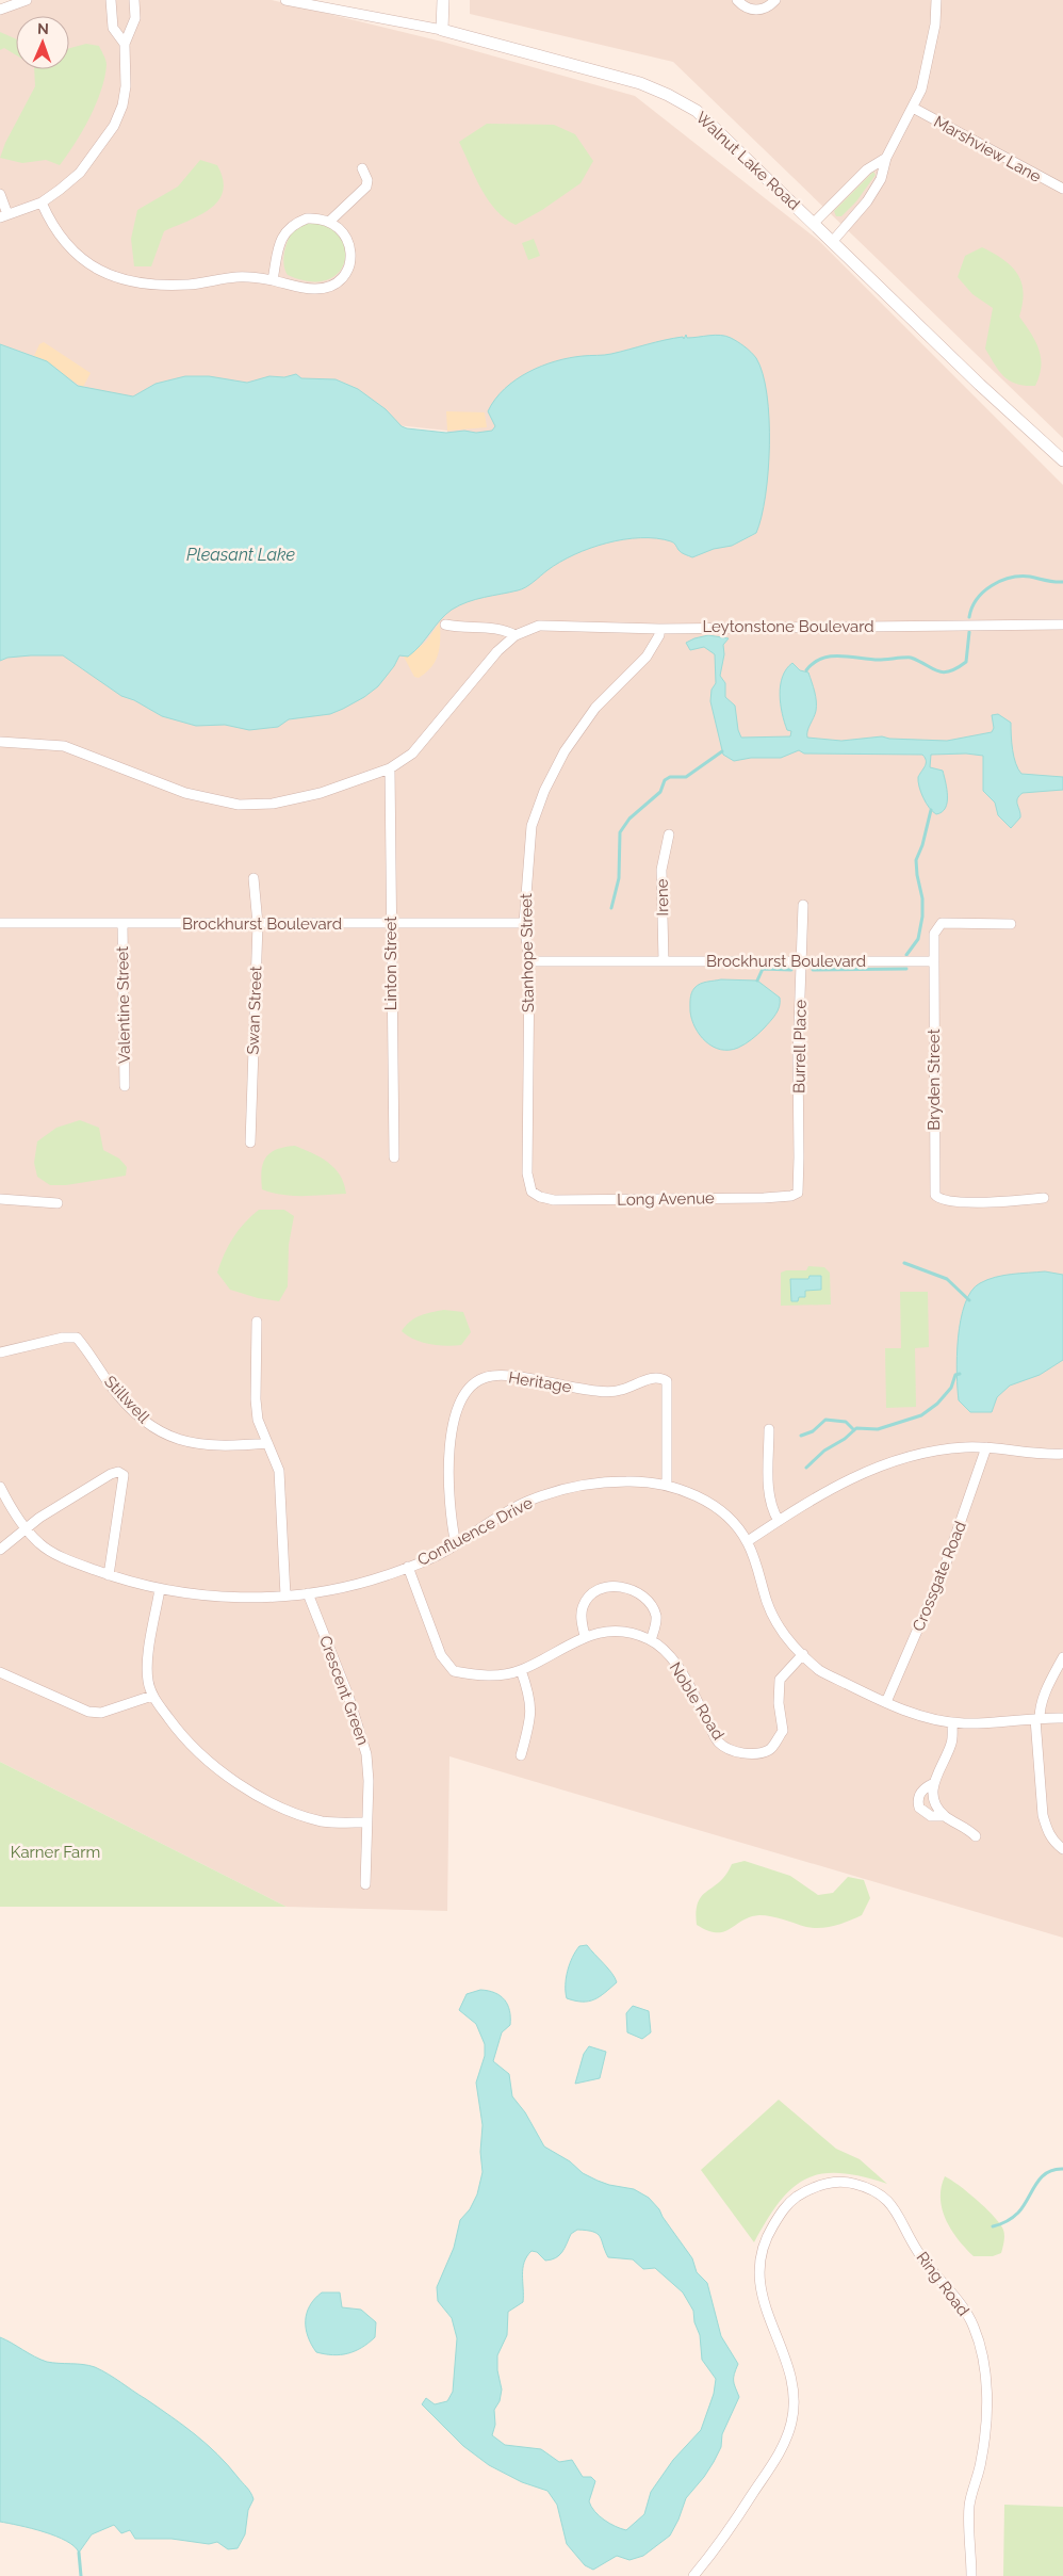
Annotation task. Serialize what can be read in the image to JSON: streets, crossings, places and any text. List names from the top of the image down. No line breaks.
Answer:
{"streets":{"street":["Marshview Lane","Walnut Lake Road","Leytonstone Boulevard","Irene","Brockhurst Boulevard","Stanhope Street","Linton Street","Valentine Street","Swan Street","Burrell Place","Bryden Street","Long Avenue","Heritage","Stillwell","Confluence Drive","Crossgate Road","Crescent Green","Noble Road","Ring Road"]},"crossings":[["Leytonstone Boulevard","Stanhope Street"],["Leytonstone Boulevard","Linton Street"],["Irene","Brockhurst Boulevard"],["Brockhurst Boulevard","Stanhope Street"],["Brockhurst Boulevard","Linton Street"],["Brockhurst Boulevard","Valentine Street"],["Brockhurst Boulevard","Swan Street"],["Brockhurst Boulevard","Burrell Place"],["Brockhurst Boulevard","Bryden Street"],["Stanhope Street","Long Avenue"],["Burrell Place","Long Avenue"],["Heritage","Confluence Drive"],["Confluence Drive","Crossgate Road"],["Confluence Drive","Crescent Green"],["Confluence Drive","Noble Road"]],"water":["Pleasant Lake"],"parks":["Karner Farm"],"north":"top"}
